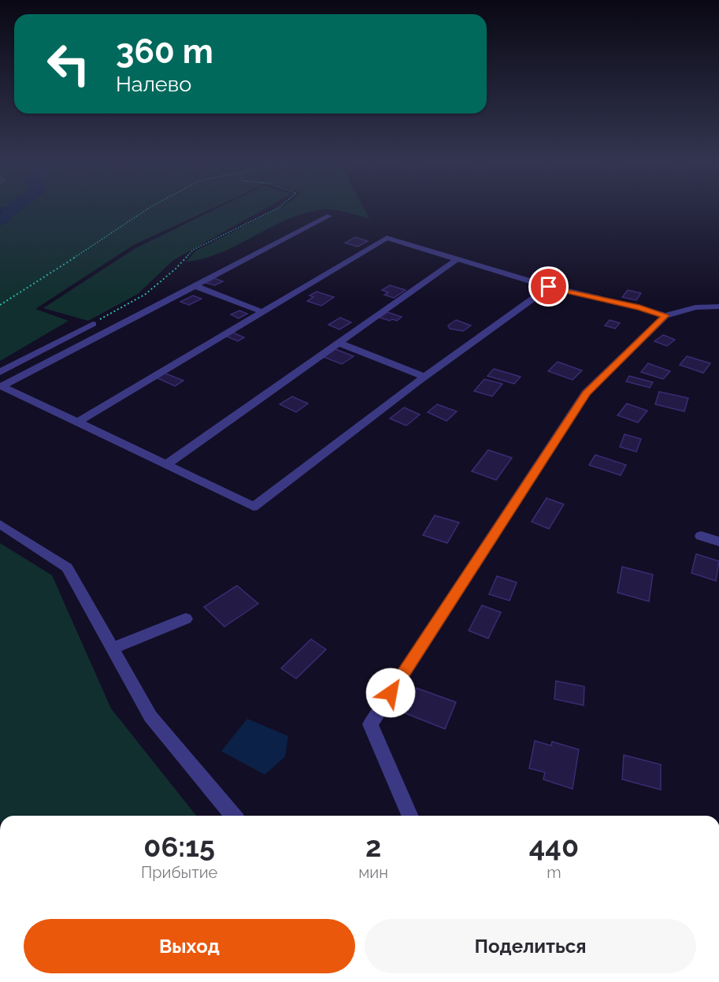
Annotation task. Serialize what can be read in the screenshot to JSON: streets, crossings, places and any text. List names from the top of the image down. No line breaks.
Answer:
{"page":{"turn":["360 m","Налево"],"eta":["06:15","Прибытие","2","мин","440","m"],"buttons":["Выход","Поделиться"]}}
